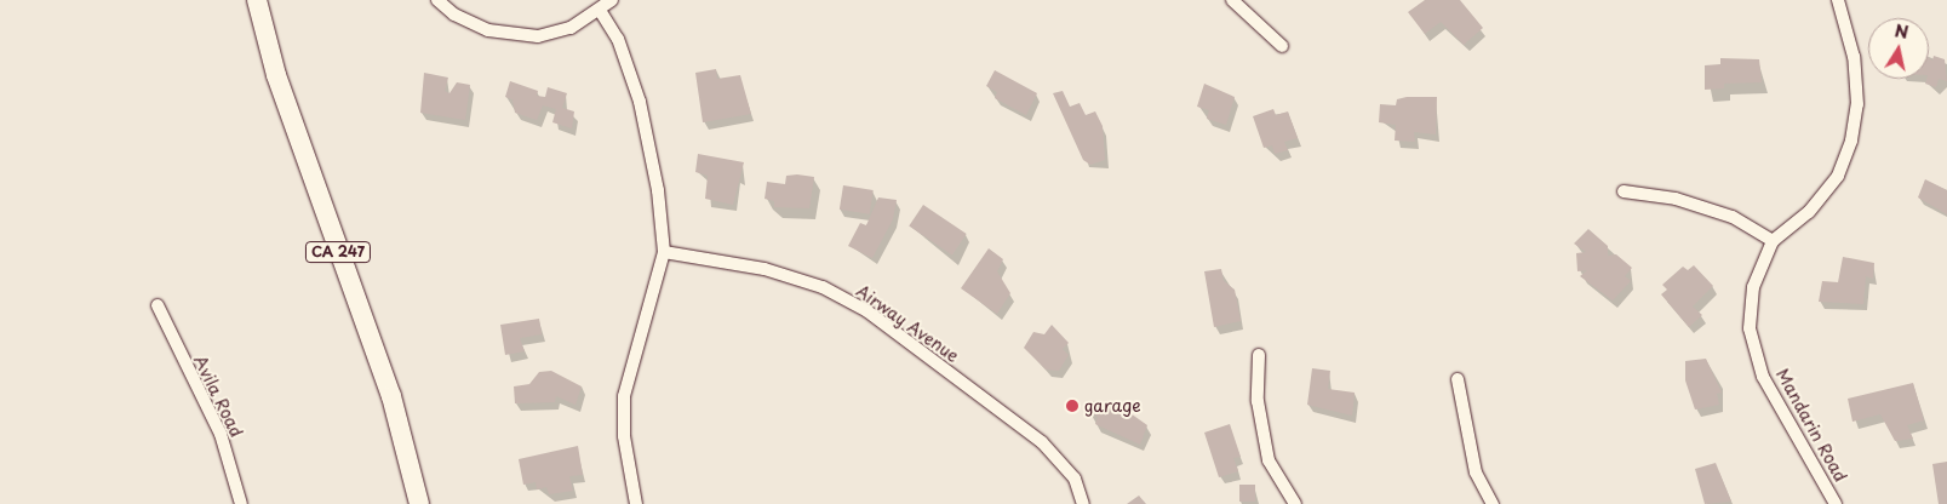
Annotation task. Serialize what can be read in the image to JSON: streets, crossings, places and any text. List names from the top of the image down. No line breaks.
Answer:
{"streets":{"main road":["CA 247"],"street":["Airway Avenue","Avila Road","Mandarin Road"]},"places":["garage"],"north":"top"}
